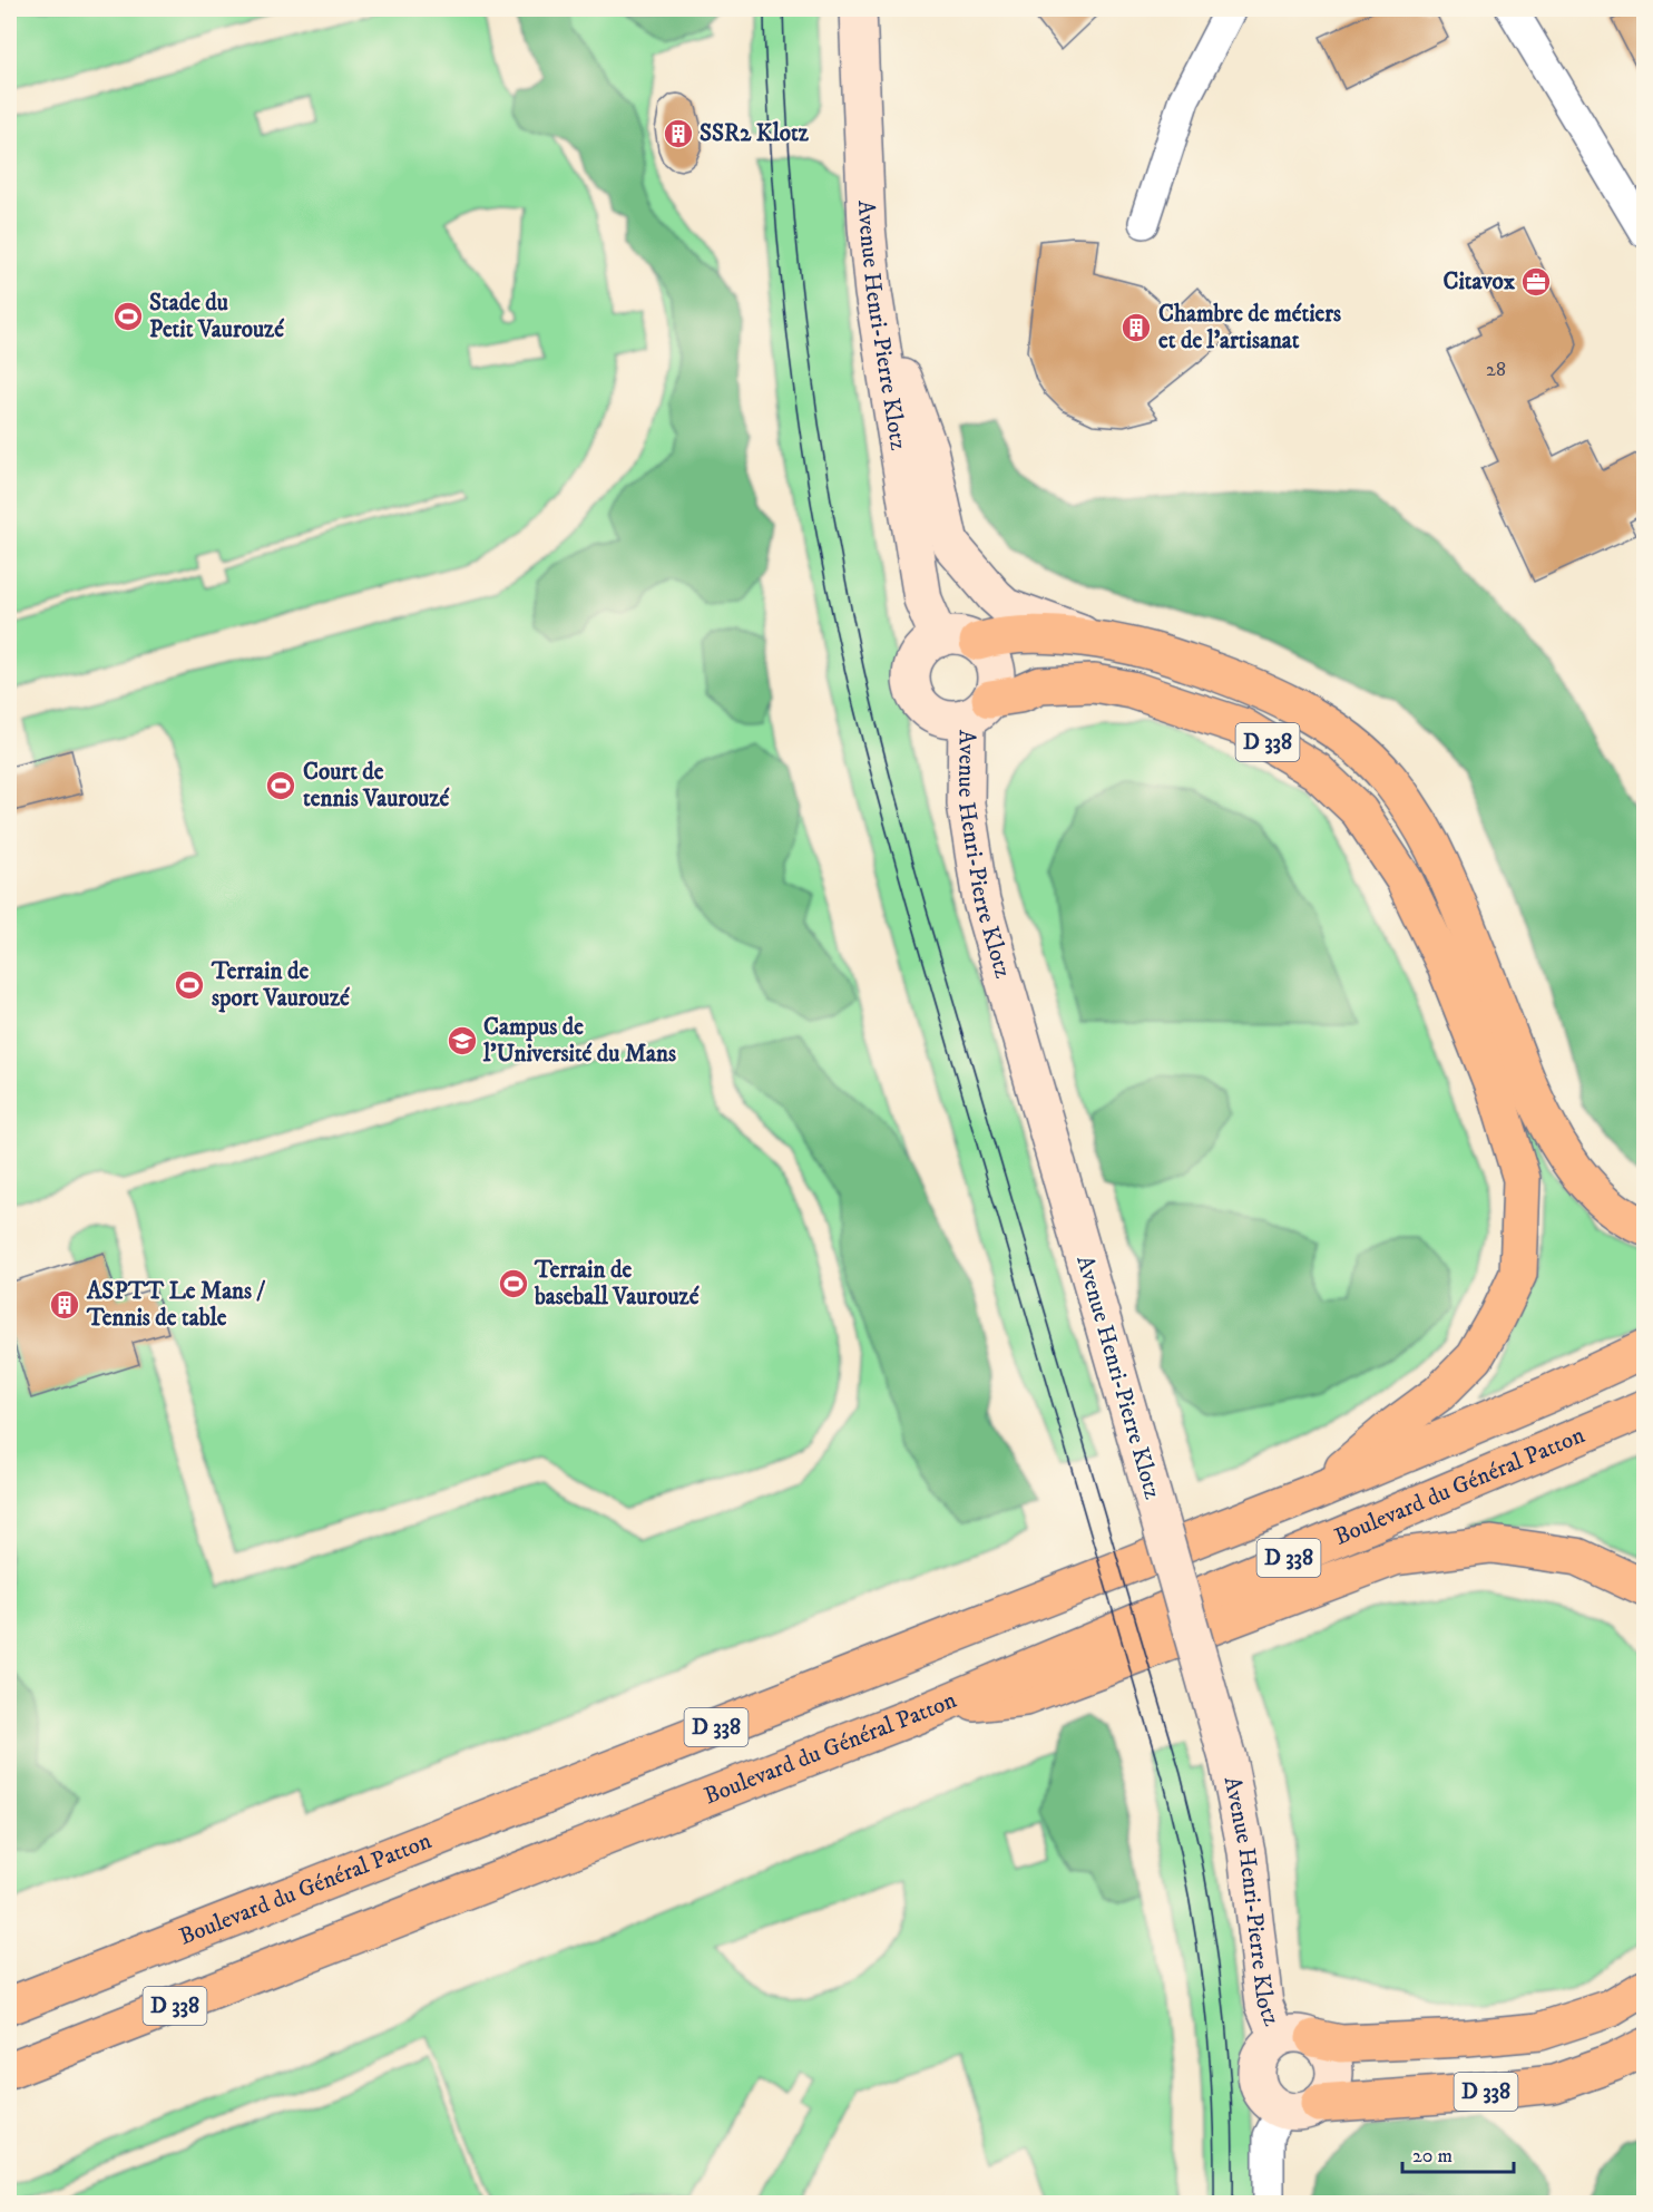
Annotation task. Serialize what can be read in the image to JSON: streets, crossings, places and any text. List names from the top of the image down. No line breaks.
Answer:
{"streets":{"highway":["D 338","Boulevard du Général Patton"],"street":["Avenue Henri-Pierre Klotz"]},"crossings":[["Avenue Henri-Pierre Klotz","D 338"],["D 338","Boulevard du Général Patton"]],"places":{"building":["SSR2 Klotz","Chambre de métiers et de l'artisanat","ASPTT Le Mans / Tennis de table"],"office":["Citavox"],"sports":["Stade du Petit Vaurouzé","Court de tennis Vaurouzé","Terrain de sport Vaurouzé","Terrain de baseball Vaurouzé"],"school or university":["Campus de l'Université du Mans"]},"house_numbers":["28"],"scale_bar":"20 m"}
